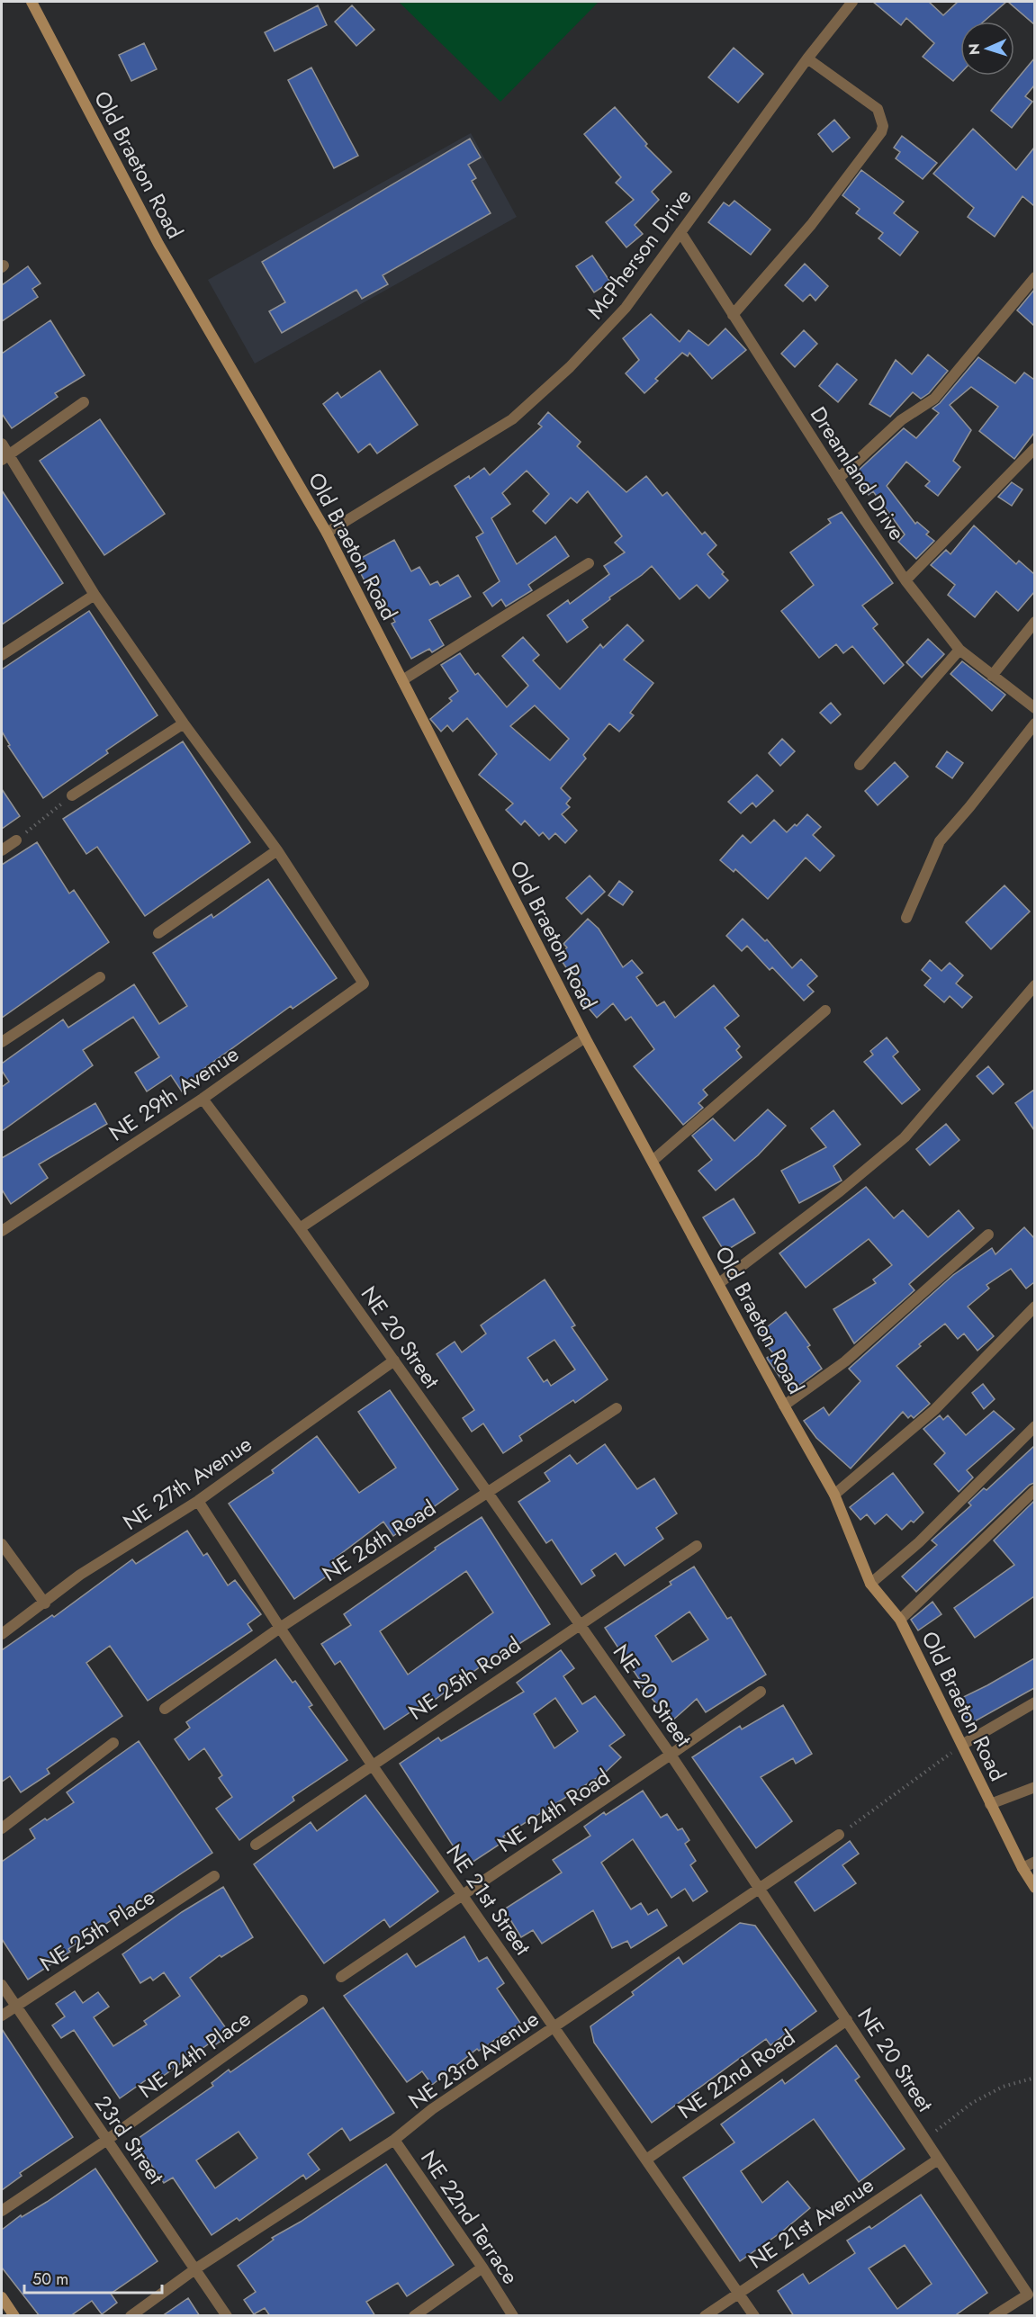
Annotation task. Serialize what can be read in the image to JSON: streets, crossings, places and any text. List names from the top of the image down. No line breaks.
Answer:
{"streets":{"street":["Old Braeton Road","McPherson Drive","Dreamland Drive","NE 29th Avenue","NE 20 Street","NE 27th Avenue","NE 26th Road","NE 25th Road","NE 24th Road","NE 21st Street","NE 25th Place","NE 24th Place","NE 23rd Avenue","NE 22nd Road","23rd Street","NE 22nd Terrace","NE 21st Avenue"]},"crossings":[["Old Braeton Road","McPherson Drive"],["McPherson Drive","Dreamland Drive"],["NE 29th Avenue","NE 20 Street"],["NE 20 Street","NE 27th Avenue"],["NE 20 Street","NE 26th Road"],["NE 20 Street","NE 25th Road"],["NE 20 Street","NE 24th Road"],["NE 20 Street","NE 23rd Avenue"],["NE 20 Street","NE 22nd Road"],["NE 20 Street","NE 21st Avenue"],["NE 27th Avenue","NE 21st Street"],["NE 26th Road","NE 21st Street"],["NE 25th Road","NE 21st Street"],["NE 24th Road","NE 21st Street"],["NE 21st Street","NE 23rd Avenue"],["NE 21st Street","NE 22nd Road"],["NE 21st Street","NE 21st Avenue"],["NE 25th Place","23rd Street"],["NE 24th Place","23rd Street"],["NE 23rd Avenue","23rd Street"],["NE 23rd Avenue","NE 22nd Terrace"]],"scale_bar":"50 m","north":"left"}
